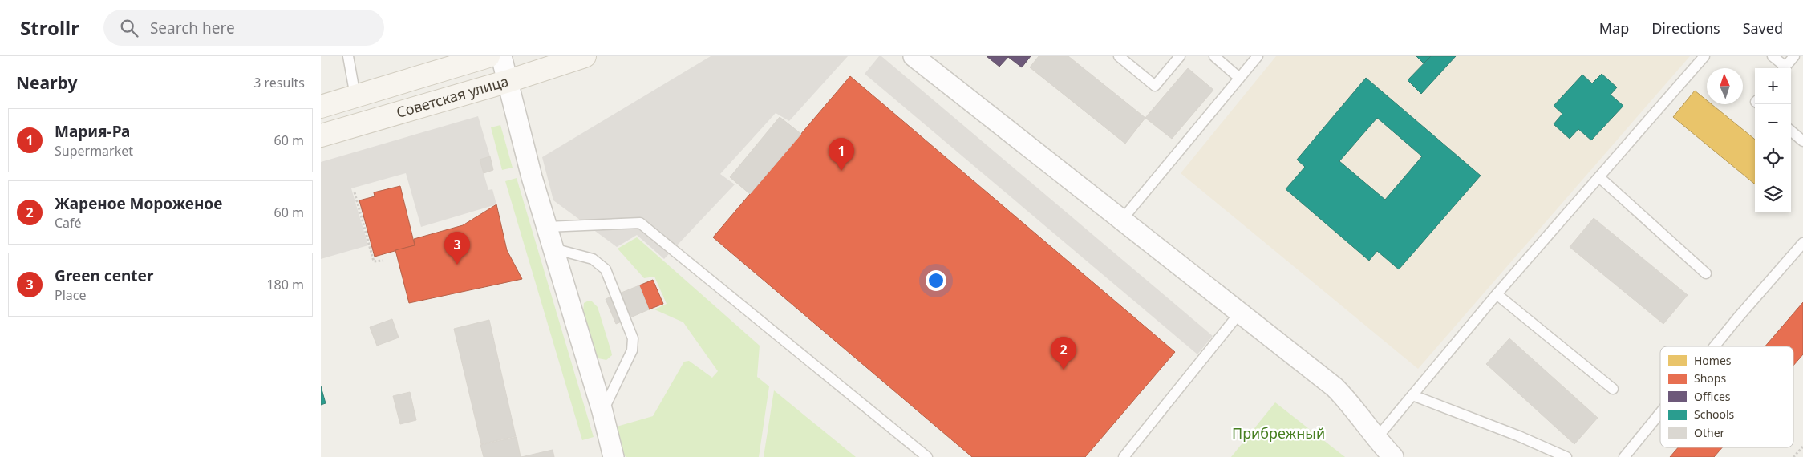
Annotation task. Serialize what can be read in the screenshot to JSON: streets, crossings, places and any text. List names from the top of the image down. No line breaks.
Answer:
{"streets":{"main road":["Советская улица"]},"parks":["Прибрежный"],"legend":["Homes","Shops","Offices","Schools","Other"],"north":"top","page":{"header":"Strollr","search":"Search here","nav":["Map","Directions","Saved"],"heading":["Nearby","3 results"],"map_buttons":["+","−"],"list":[{"mark":"1","name":"Мария-Ра","note":"Supermarket","value":"60 m"},{"mark":"2","name":"Жареное Мороженое","note":"Café","value":"60 m"},{"mark":"3","name":"Green center","note":"Place","value":"180 m"}],"pins":["1","3","2"]}}
